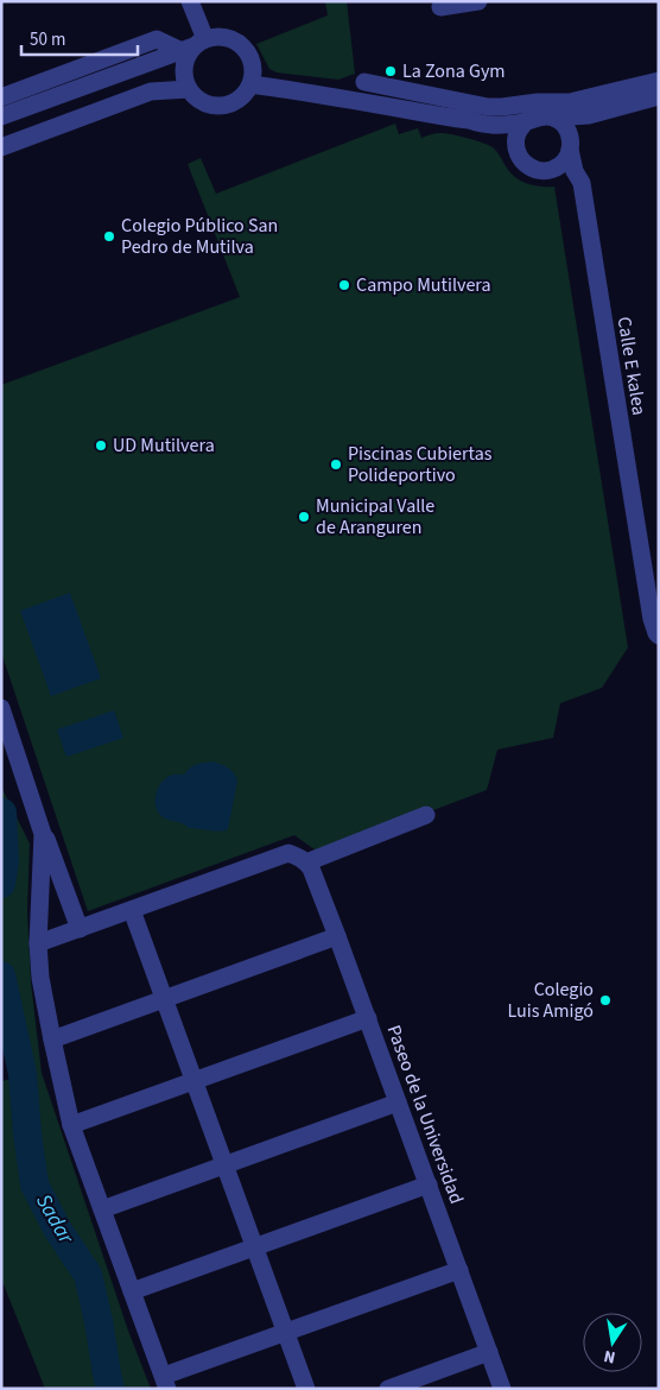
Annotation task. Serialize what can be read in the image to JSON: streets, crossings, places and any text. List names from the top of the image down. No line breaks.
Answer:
{"streets":{"street":["Calle E kalea","Paseo de la Universidad"]},"water":["Sadar"],"places":["La Zona Gym","Colegio Público San Pedro de Mutilva","Campo Mutilvera","UD Mutilvera","Piscinas Cubiertas Polideportivo","Municipal Valle de Aranguren","Colegio Luis Amigó"],"scale_bar":"50 m","north":"bottom"}
